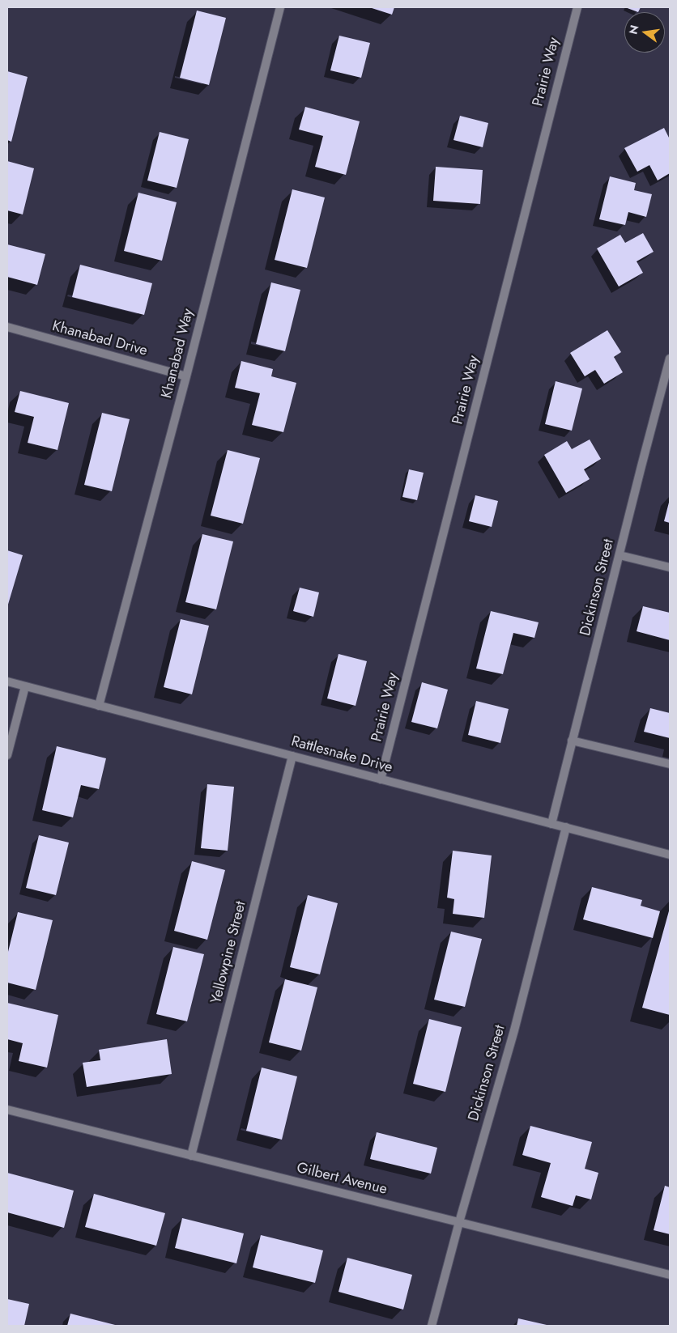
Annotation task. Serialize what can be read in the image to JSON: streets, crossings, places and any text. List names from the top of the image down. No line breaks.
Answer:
{"streets":{"street":["Prairie Way","Khanabad Drive","Khanabad Way","Dickinson Street","Rattlesnake Drive","Yellowpine Street","Gilbert Avenue"]},"crossings":[["Prairie Way","Rattlesnake Drive"],["Khanabad Drive","Khanabad Way"],["Khanabad Way","Rattlesnake Drive"],["Dickinson Street","Rattlesnake Drive"],["Dickinson Street","Gilbert Avenue"],["Rattlesnake Drive","Yellowpine Street"],["Yellowpine Street","Gilbert Avenue"]],"north":"left"}
